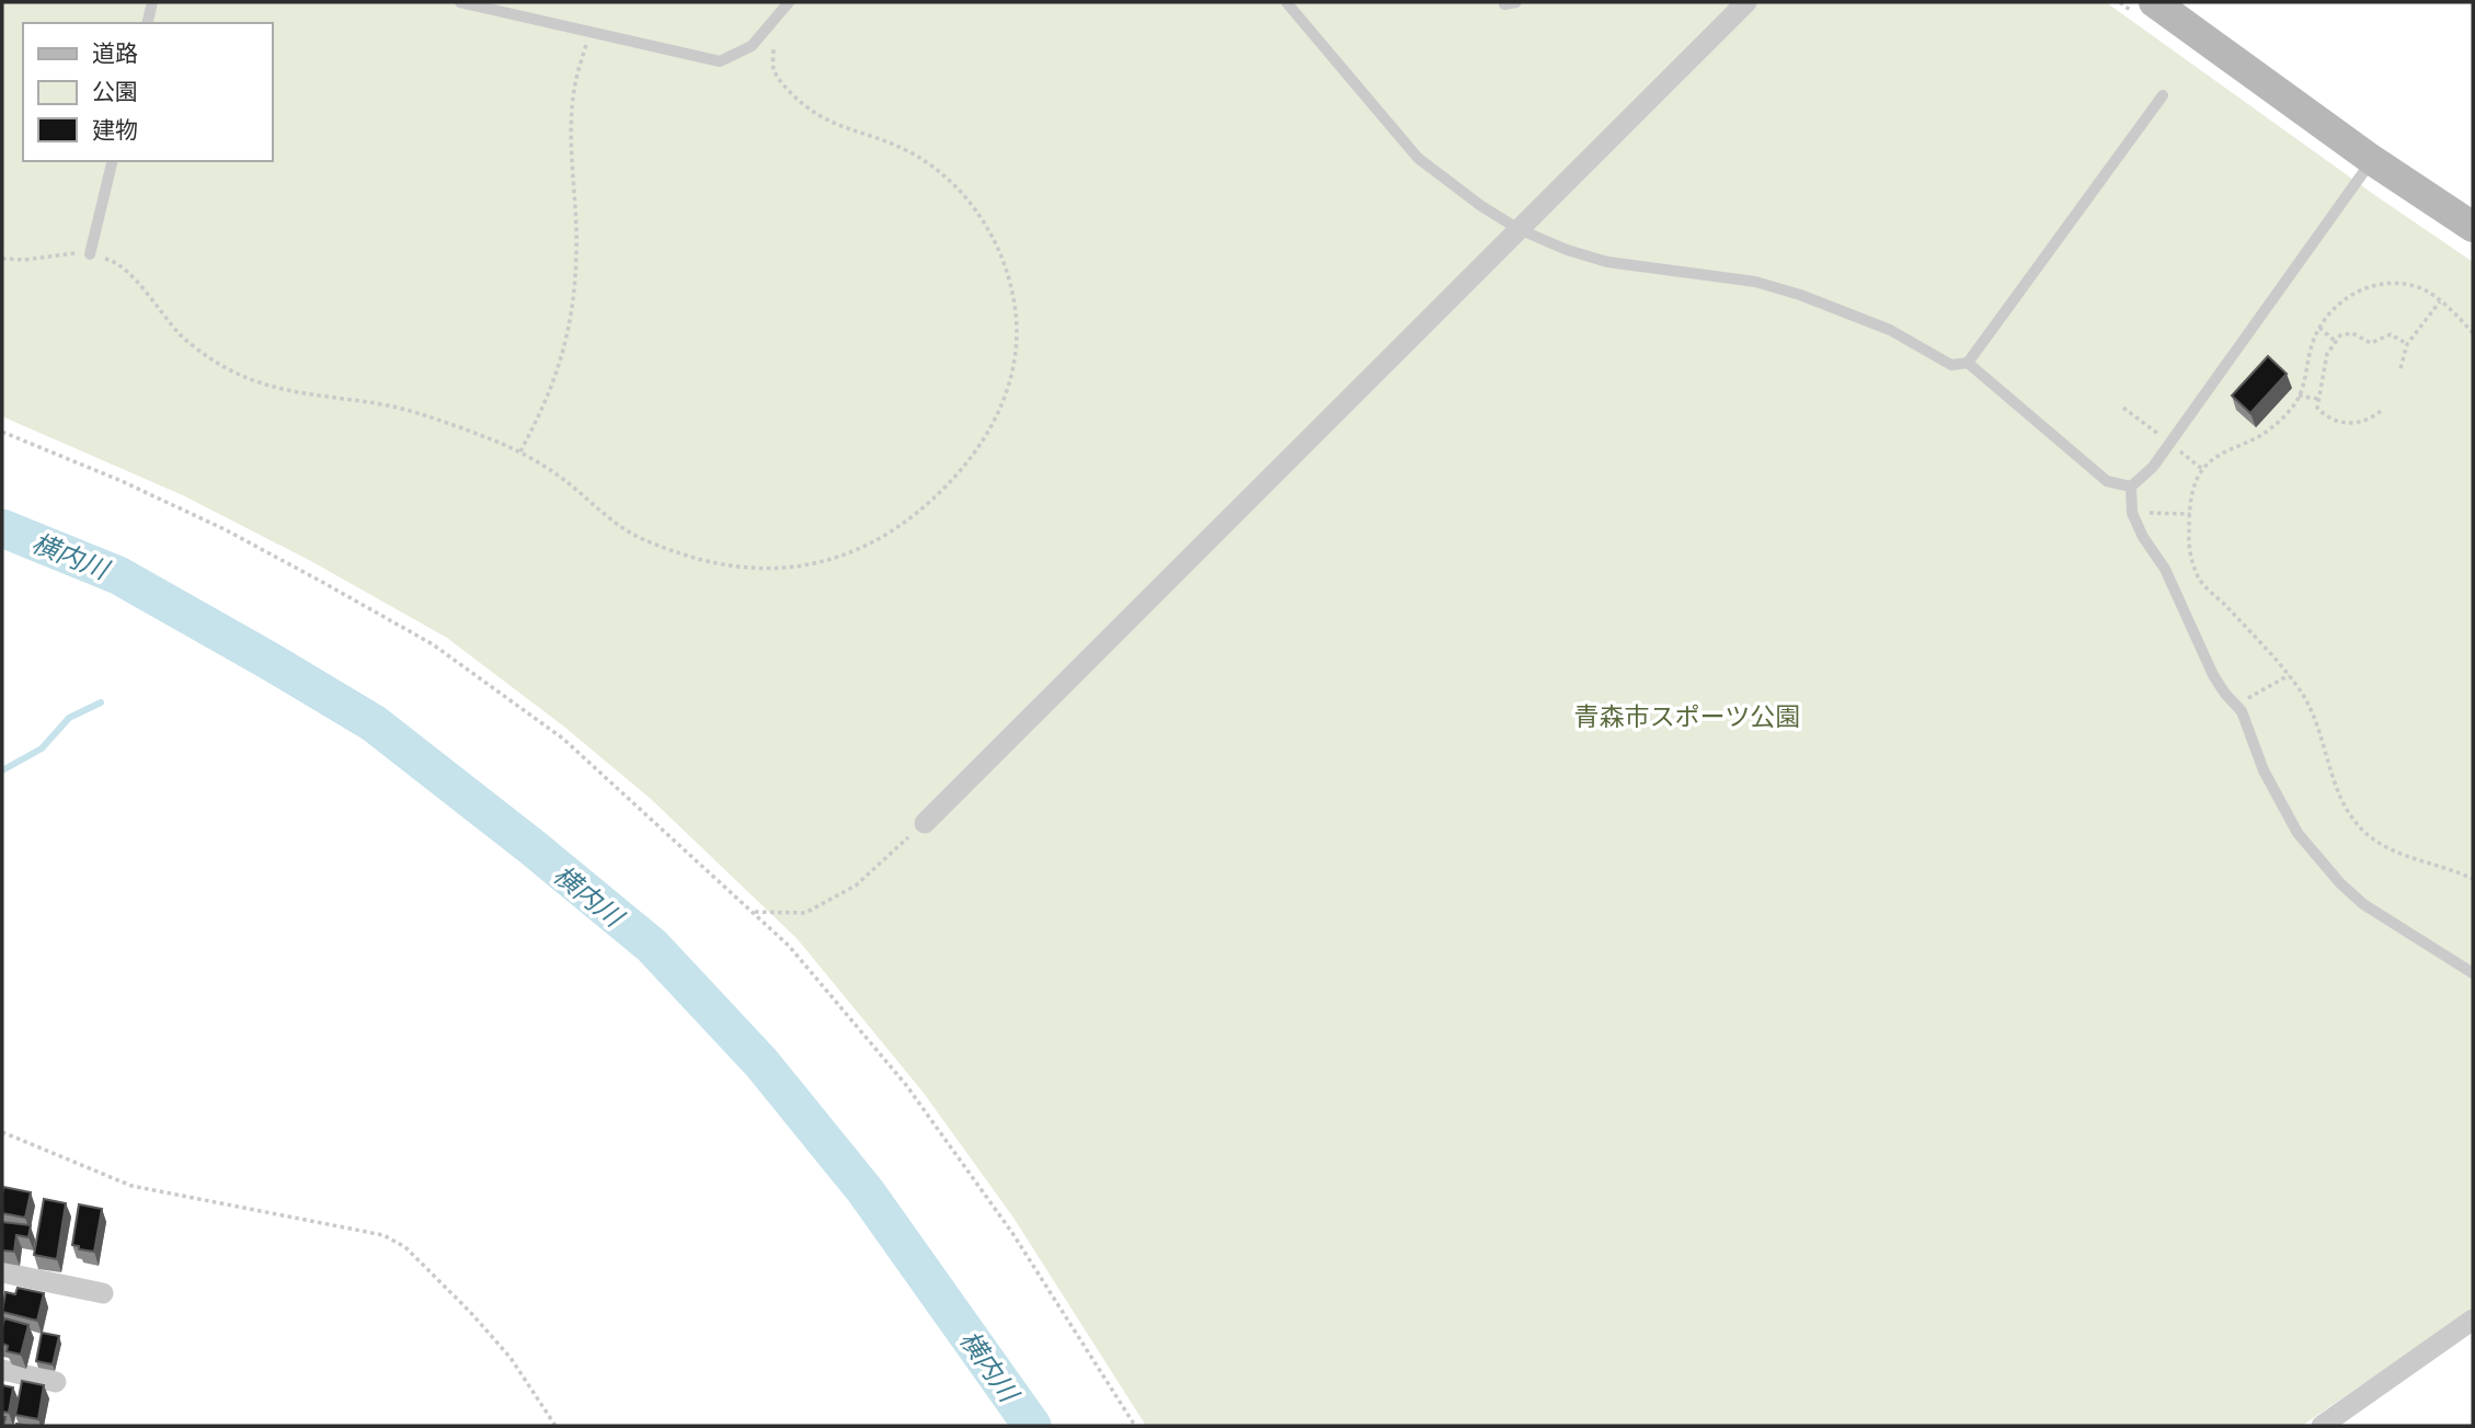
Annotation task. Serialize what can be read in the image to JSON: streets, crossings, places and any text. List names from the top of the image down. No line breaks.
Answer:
{"water":["横内川"],"parks":["青森市スポーツ公園"],"legend":["道路","公園","建物"]}
